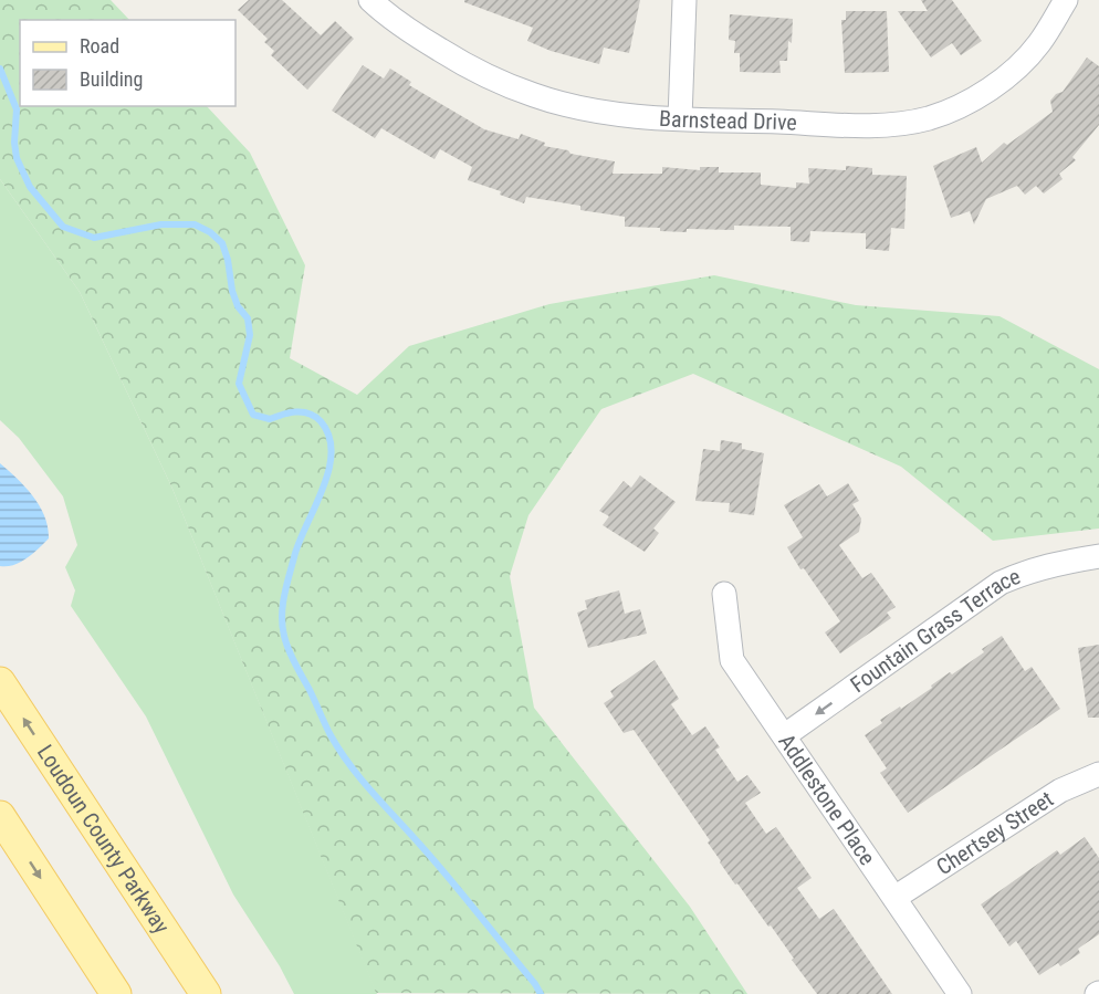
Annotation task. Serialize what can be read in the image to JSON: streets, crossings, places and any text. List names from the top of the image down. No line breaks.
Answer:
{"streets":{"main road":["Loudoun County Parkway"],"street":["Barnstead Drive","Fountain Grass Terrace","Addlestone Place","Chertsey Street"]},"crossings":[["Fountain Grass Terrace","Addlestone Place"],["Addlestone Place","Chertsey Street"]],"one_way":["Fountain Grass Terrace"],"legend":["Road","Building"]}
